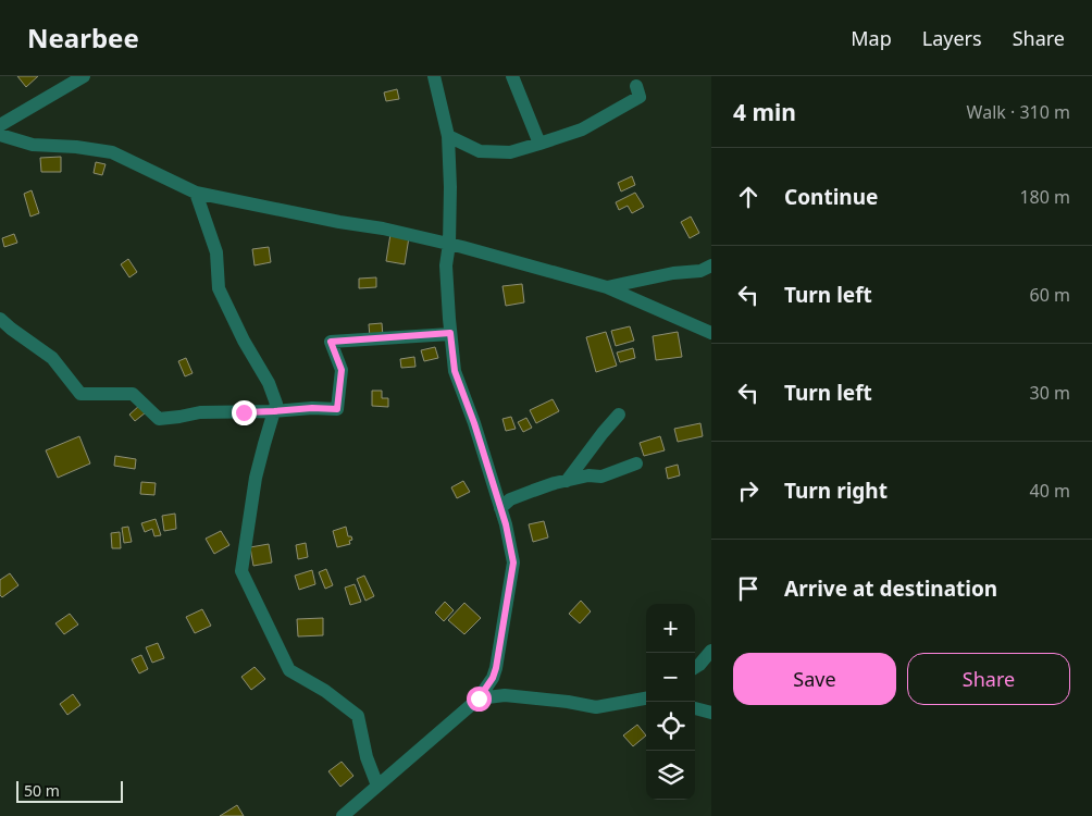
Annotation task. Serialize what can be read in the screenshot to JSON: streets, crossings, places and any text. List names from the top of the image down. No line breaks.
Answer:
{"scale_bar":"50 m","page":{"header":"Nearbee","nav":["Map","Layers","Share"],"heading":["4 min","Walk · 310 m"],"list":[["Continue","180 m"],["Turn left","60 m"],["Turn left","30 m"],["Turn right","40 m"],"Arrive at destination"],"map_buttons":["+","−"],"buttons":["Save","Share"],"scale":"50 m"}}
